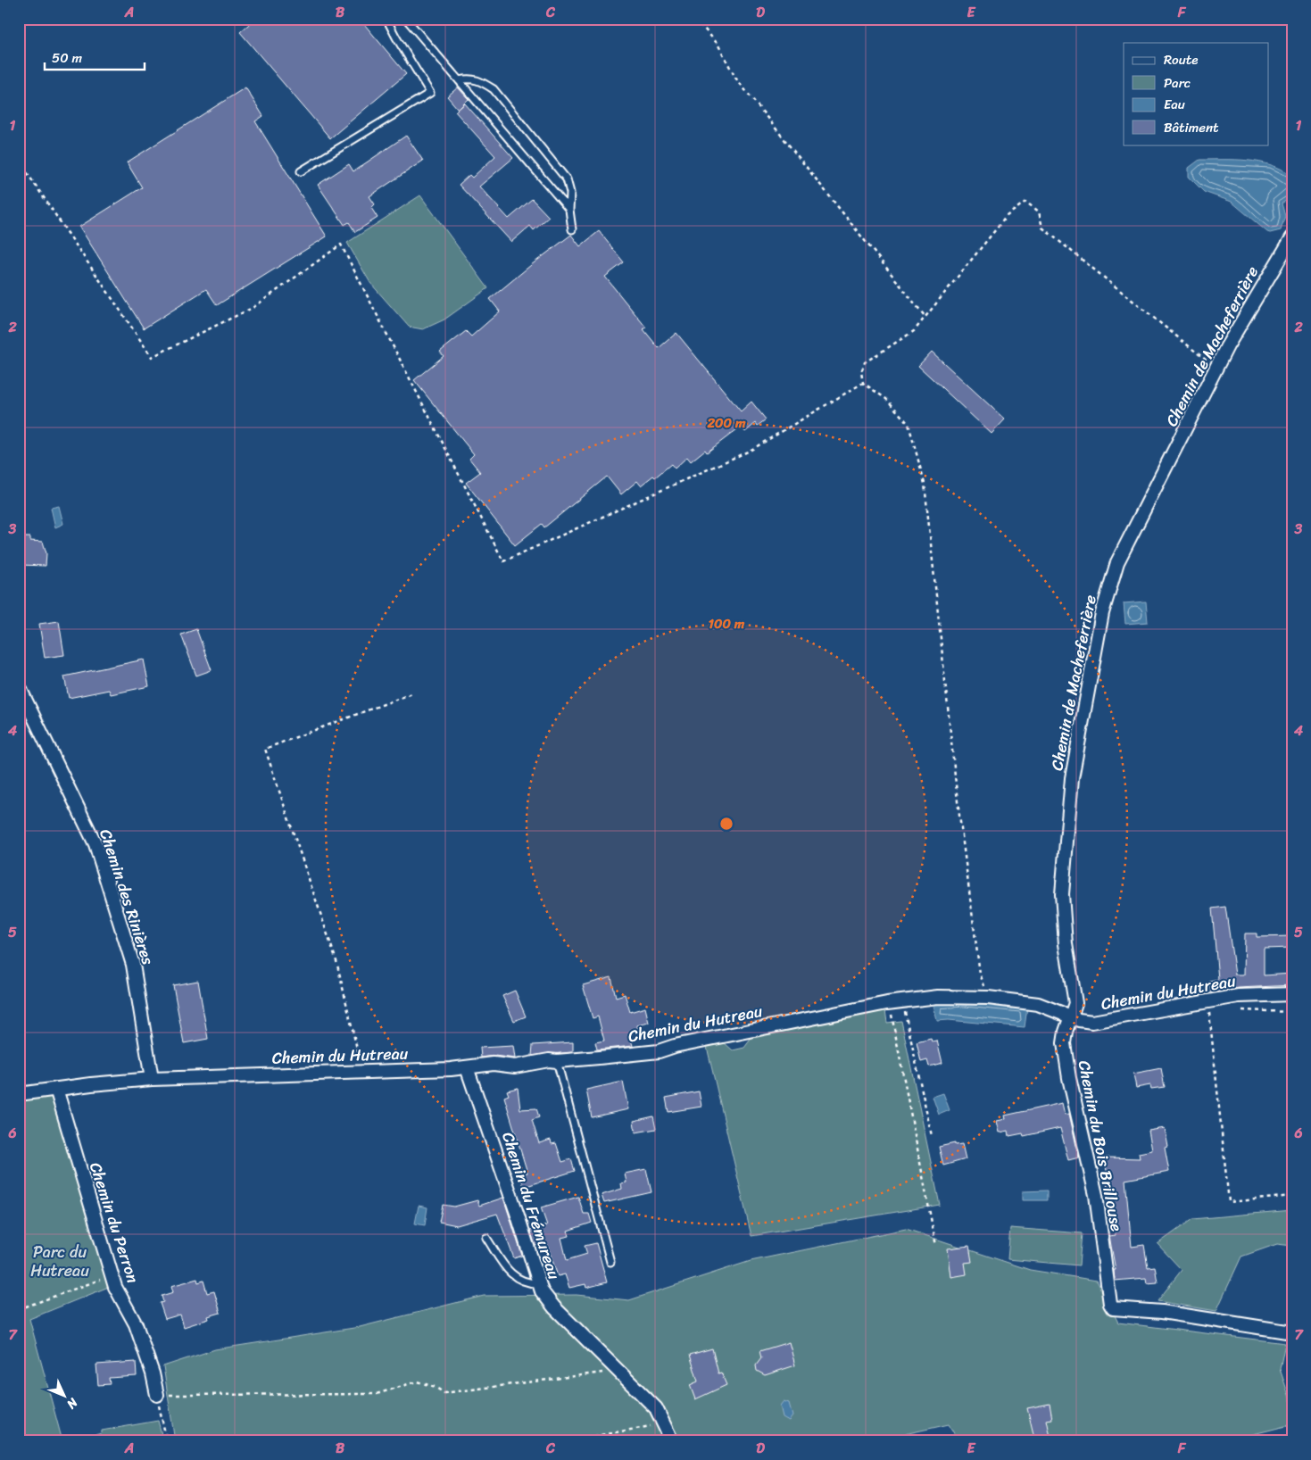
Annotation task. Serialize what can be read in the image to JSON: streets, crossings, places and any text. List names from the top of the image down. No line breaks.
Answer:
{"streets":{"street":["Chemin de Macheferrière","Chemin des Rinières","Chemin du Hutreau","Chemin du Bois Brillouse","Chemin du Frémureau","Chemin du Perron"]},"crossings":[["Chemin de Macheferrière","Chemin du Hutreau"],["Chemin de Macheferrière","Chemin du Bois Brillouse"],["Chemin des Rinières","Chemin du Hutreau"],["Chemin du Hutreau","Chemin du Bois Brillouse"],["Chemin du Hutreau","Chemin du Frémureau"],["Chemin du Hutreau","Chemin du Perron"]],"parks":["Parc du Hutreau"],"legend":["Route","Parc","Eau","Bâtiment"],"scale_bar":"50 m","north":"bottom right","grid":{"columns":["A","B","C","D","E","F"],"rows":["1","2","3","4","5","6","7"]},"rings":["200 m","100 m"]}
